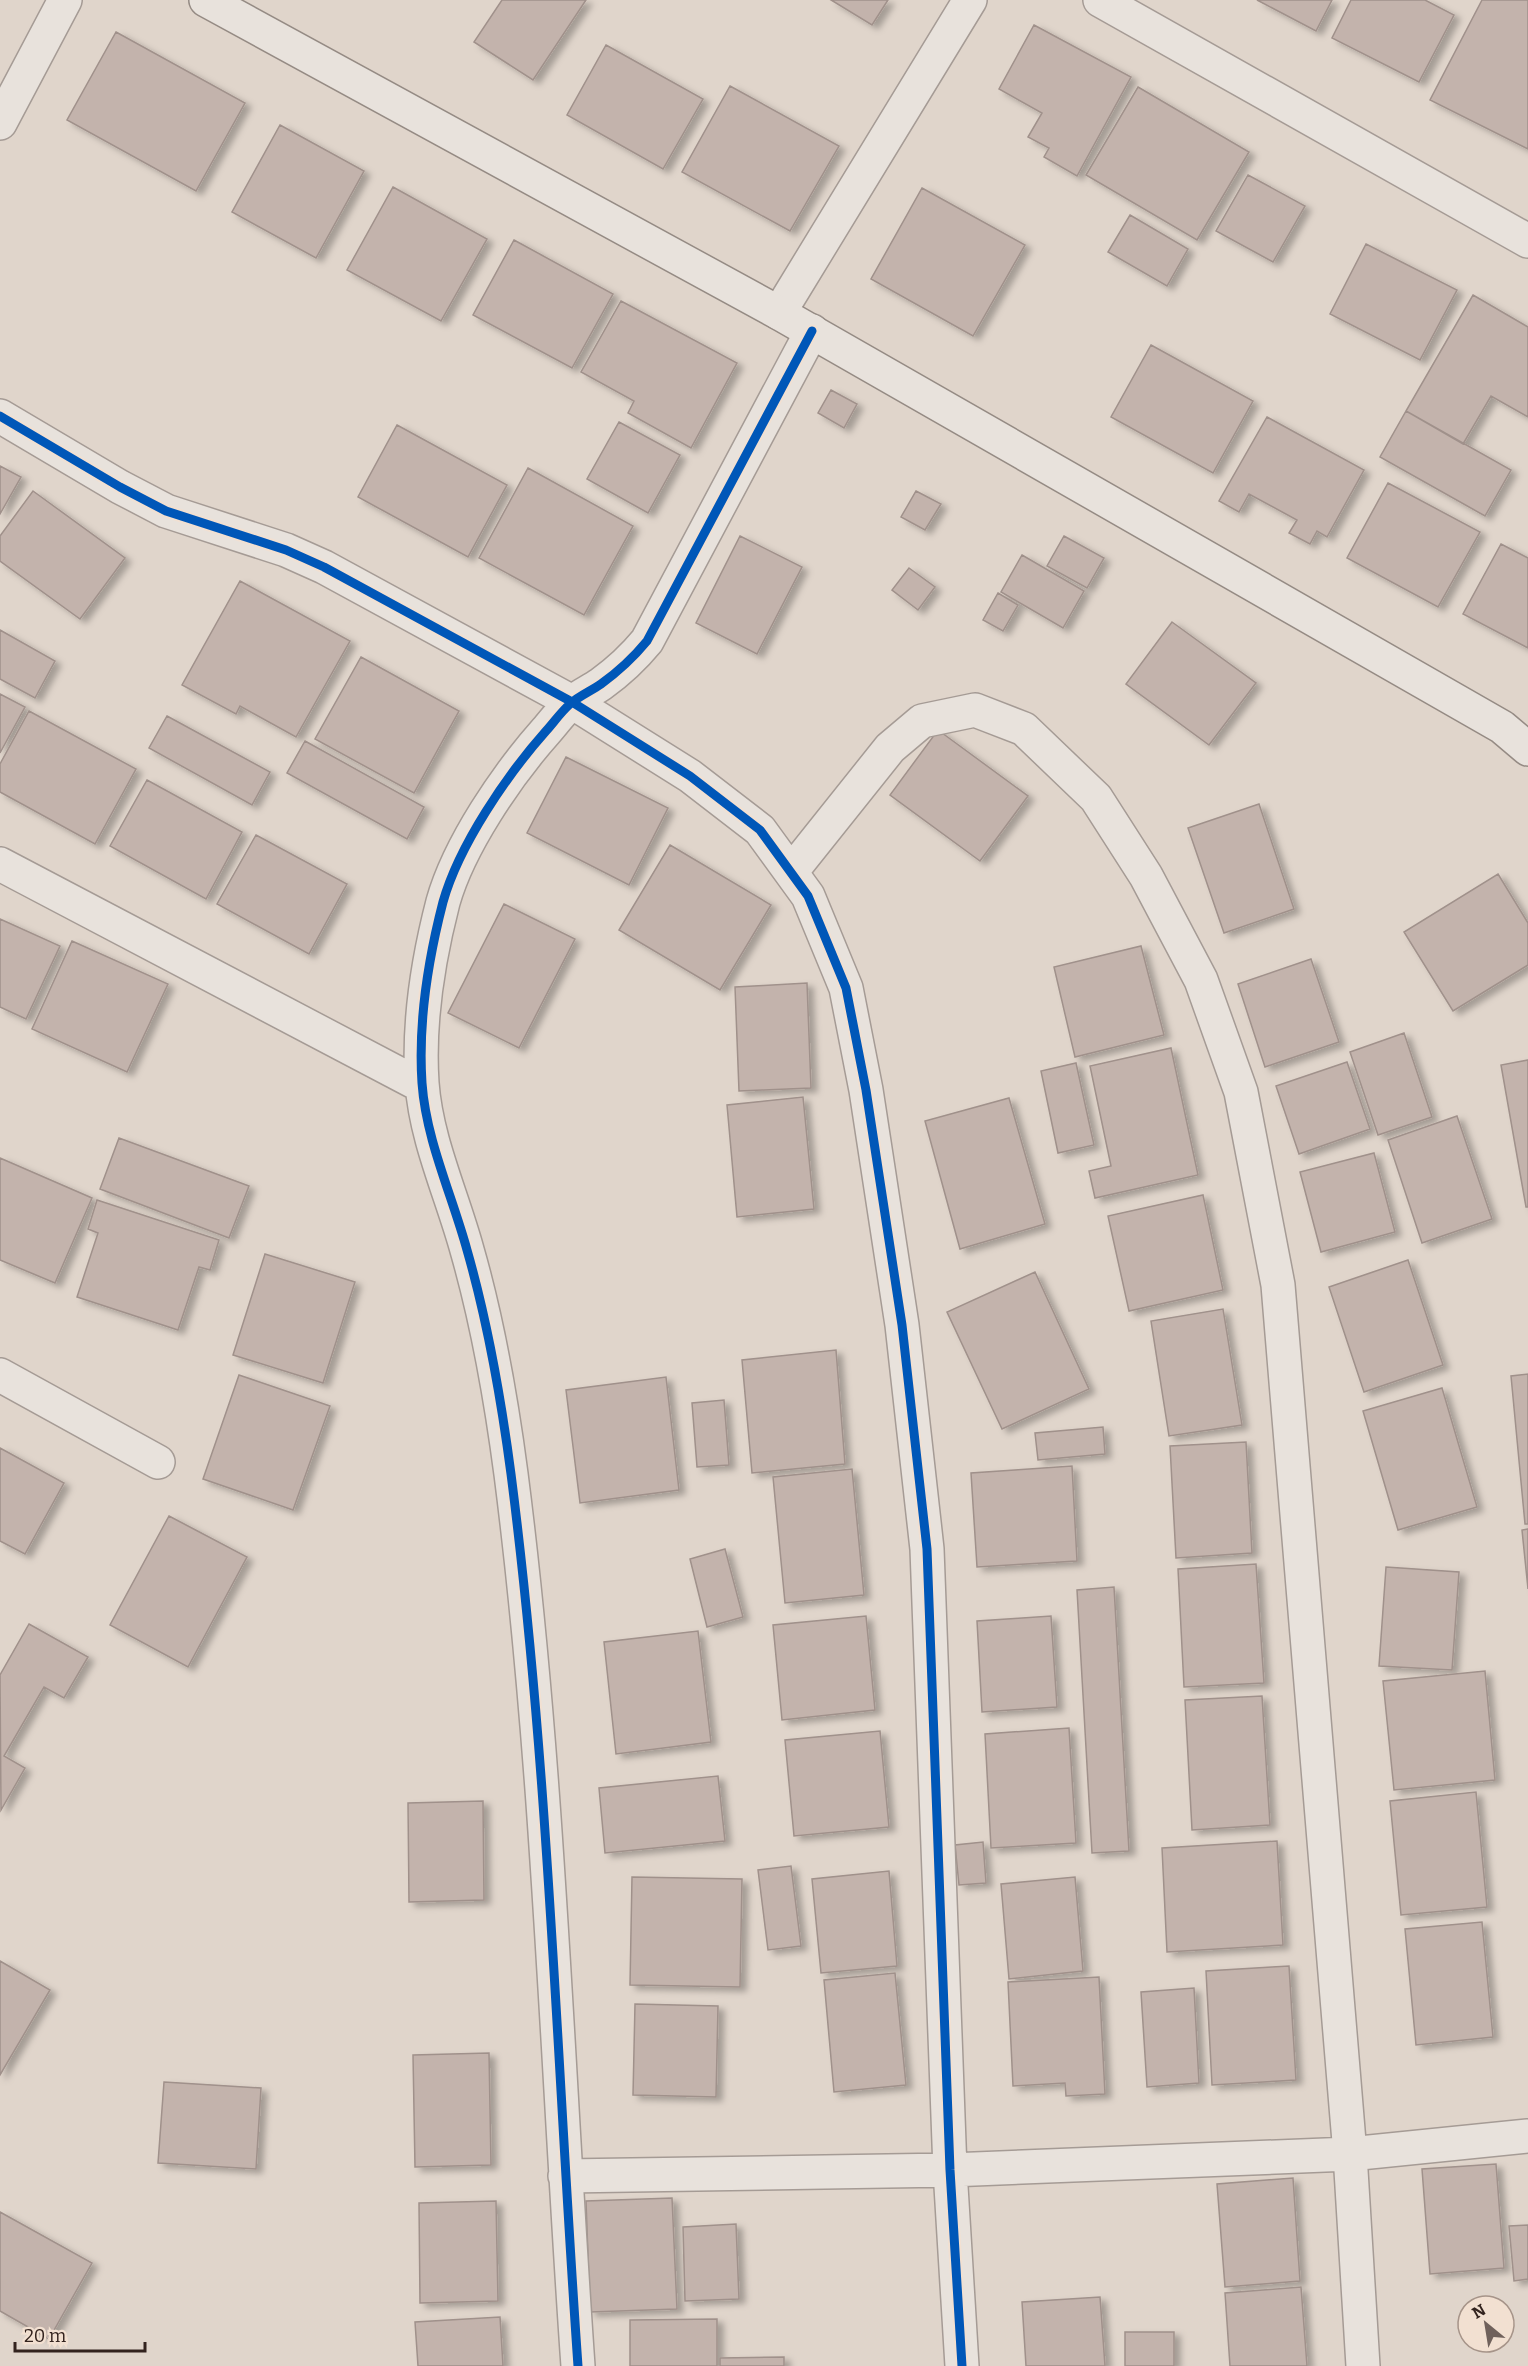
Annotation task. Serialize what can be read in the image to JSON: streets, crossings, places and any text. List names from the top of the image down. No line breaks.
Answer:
{"scale_bar":"20 m","north":"top left"}
